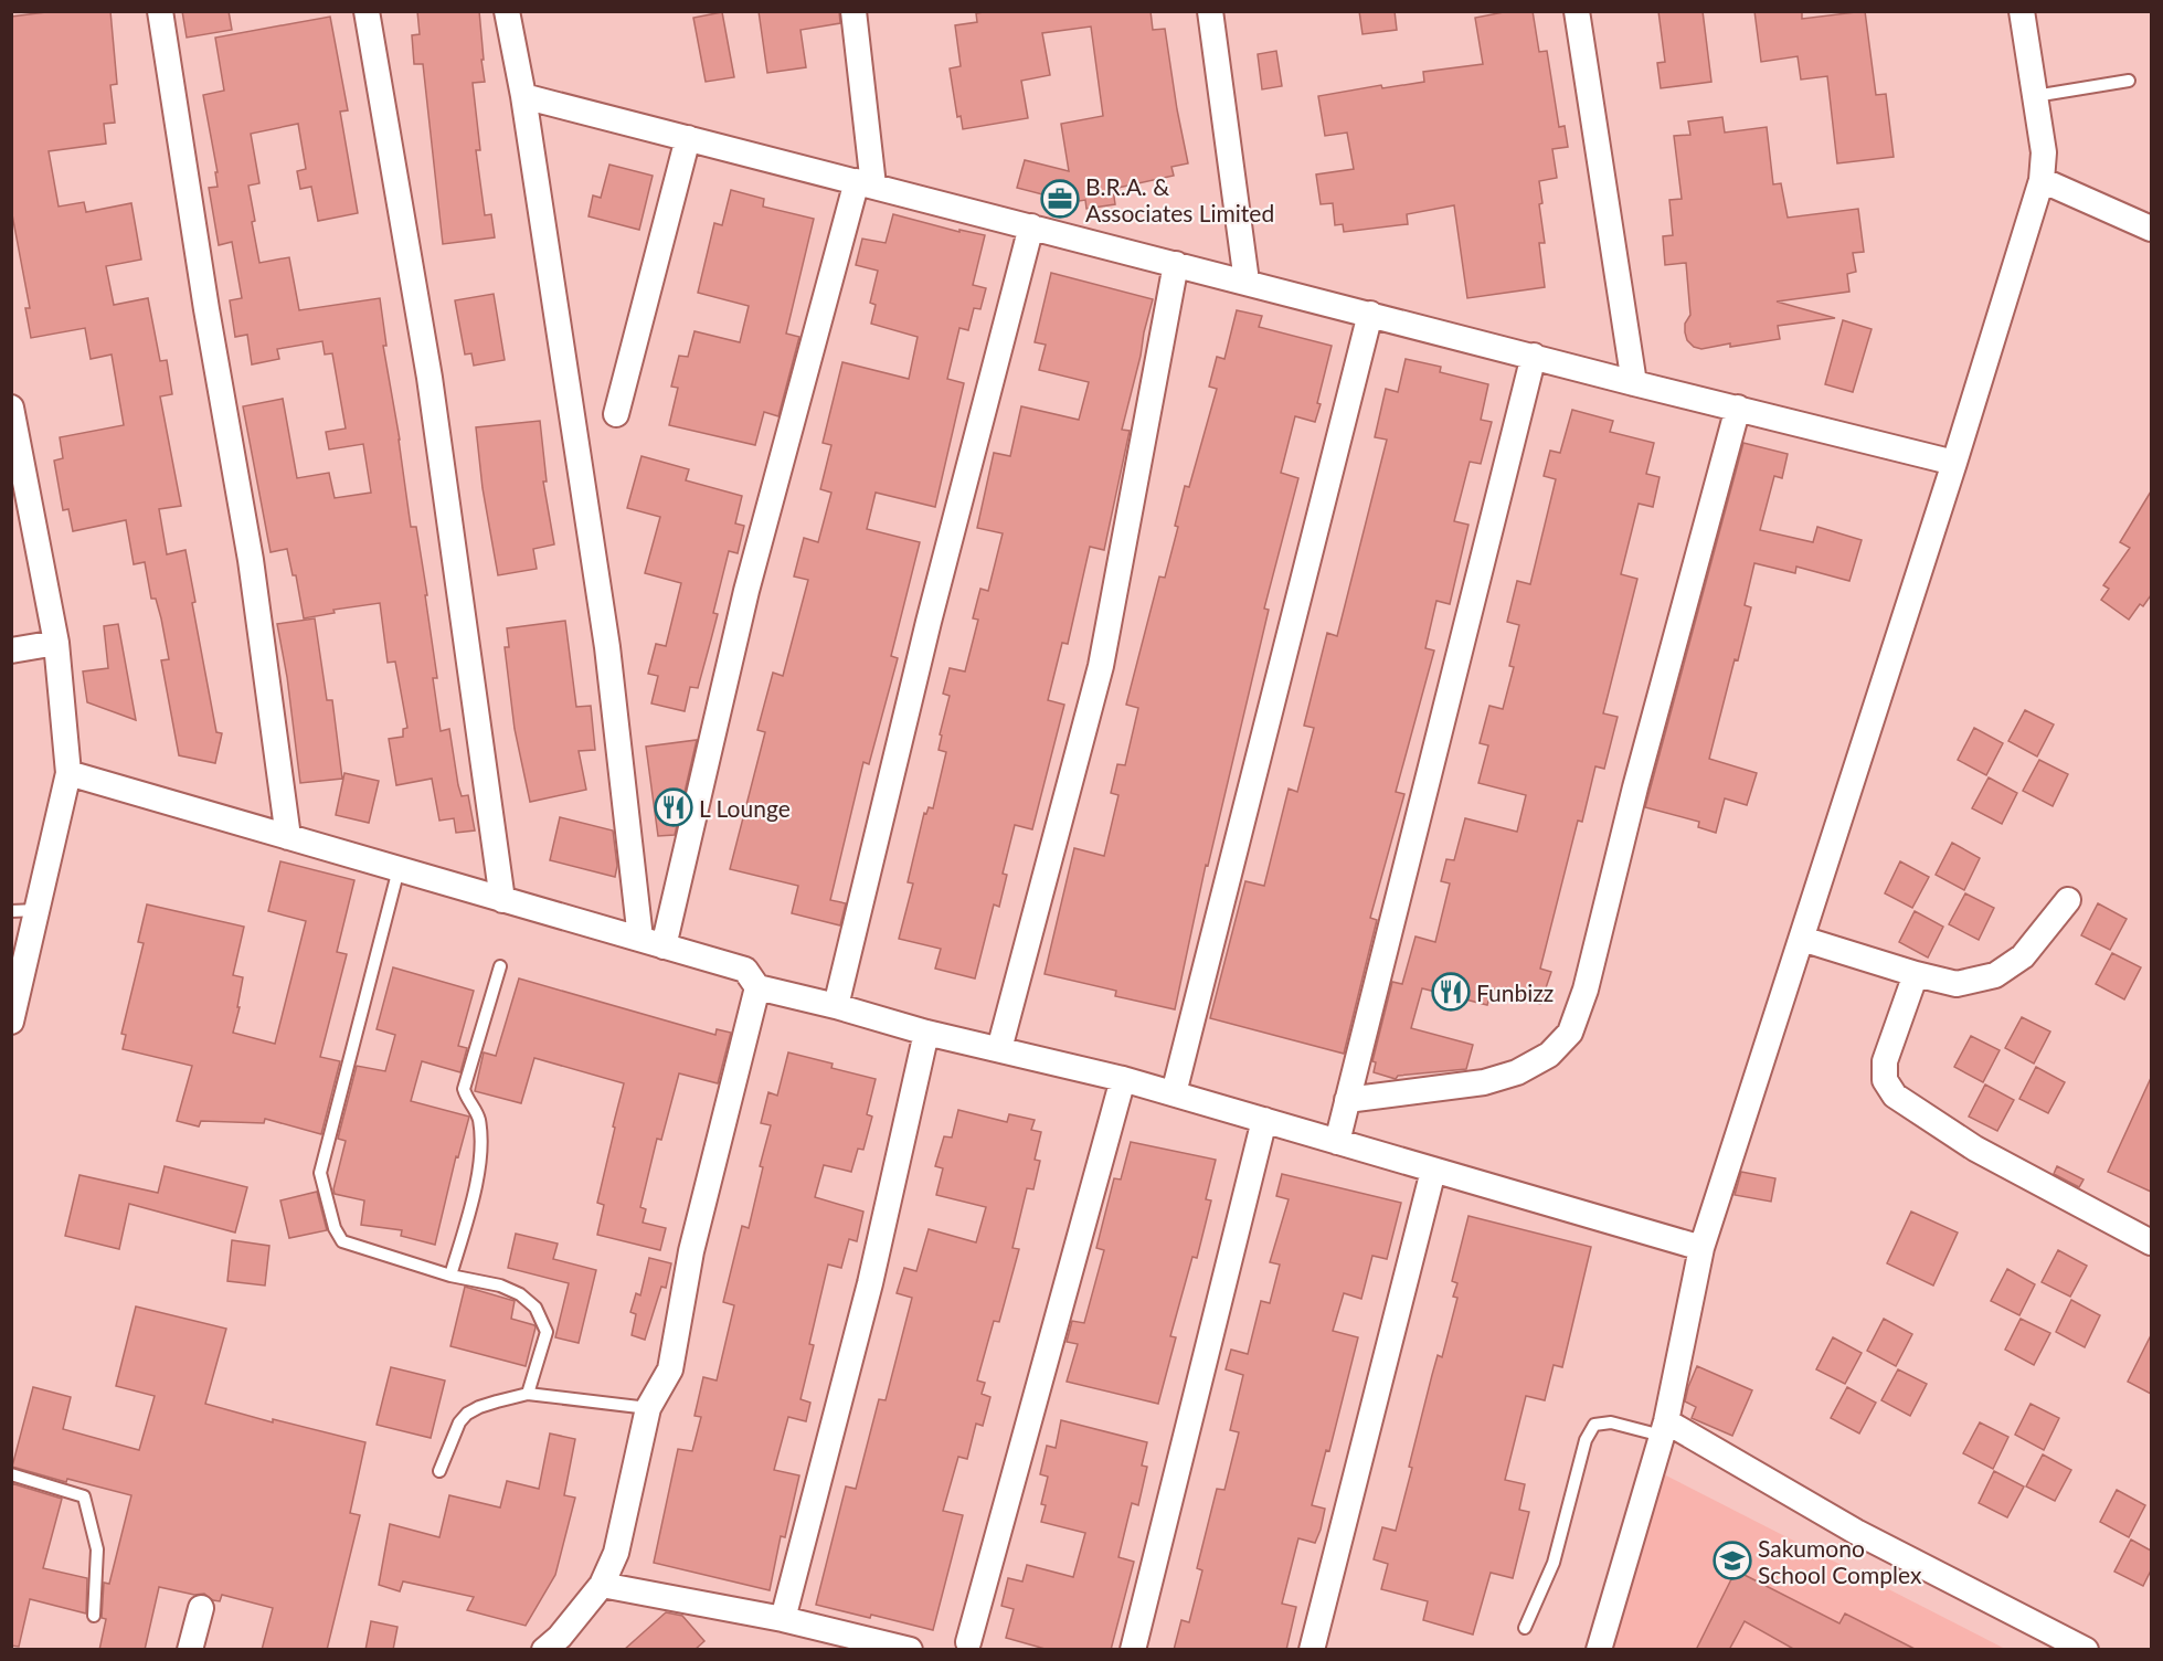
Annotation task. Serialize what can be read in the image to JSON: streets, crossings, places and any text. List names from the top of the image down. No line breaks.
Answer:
{"places":{"office":["B.R.A. & Associates Limited"],"restaurant":["L Lounge","Funbizz"],"school or university":["Sakumono School Complex"]}}
